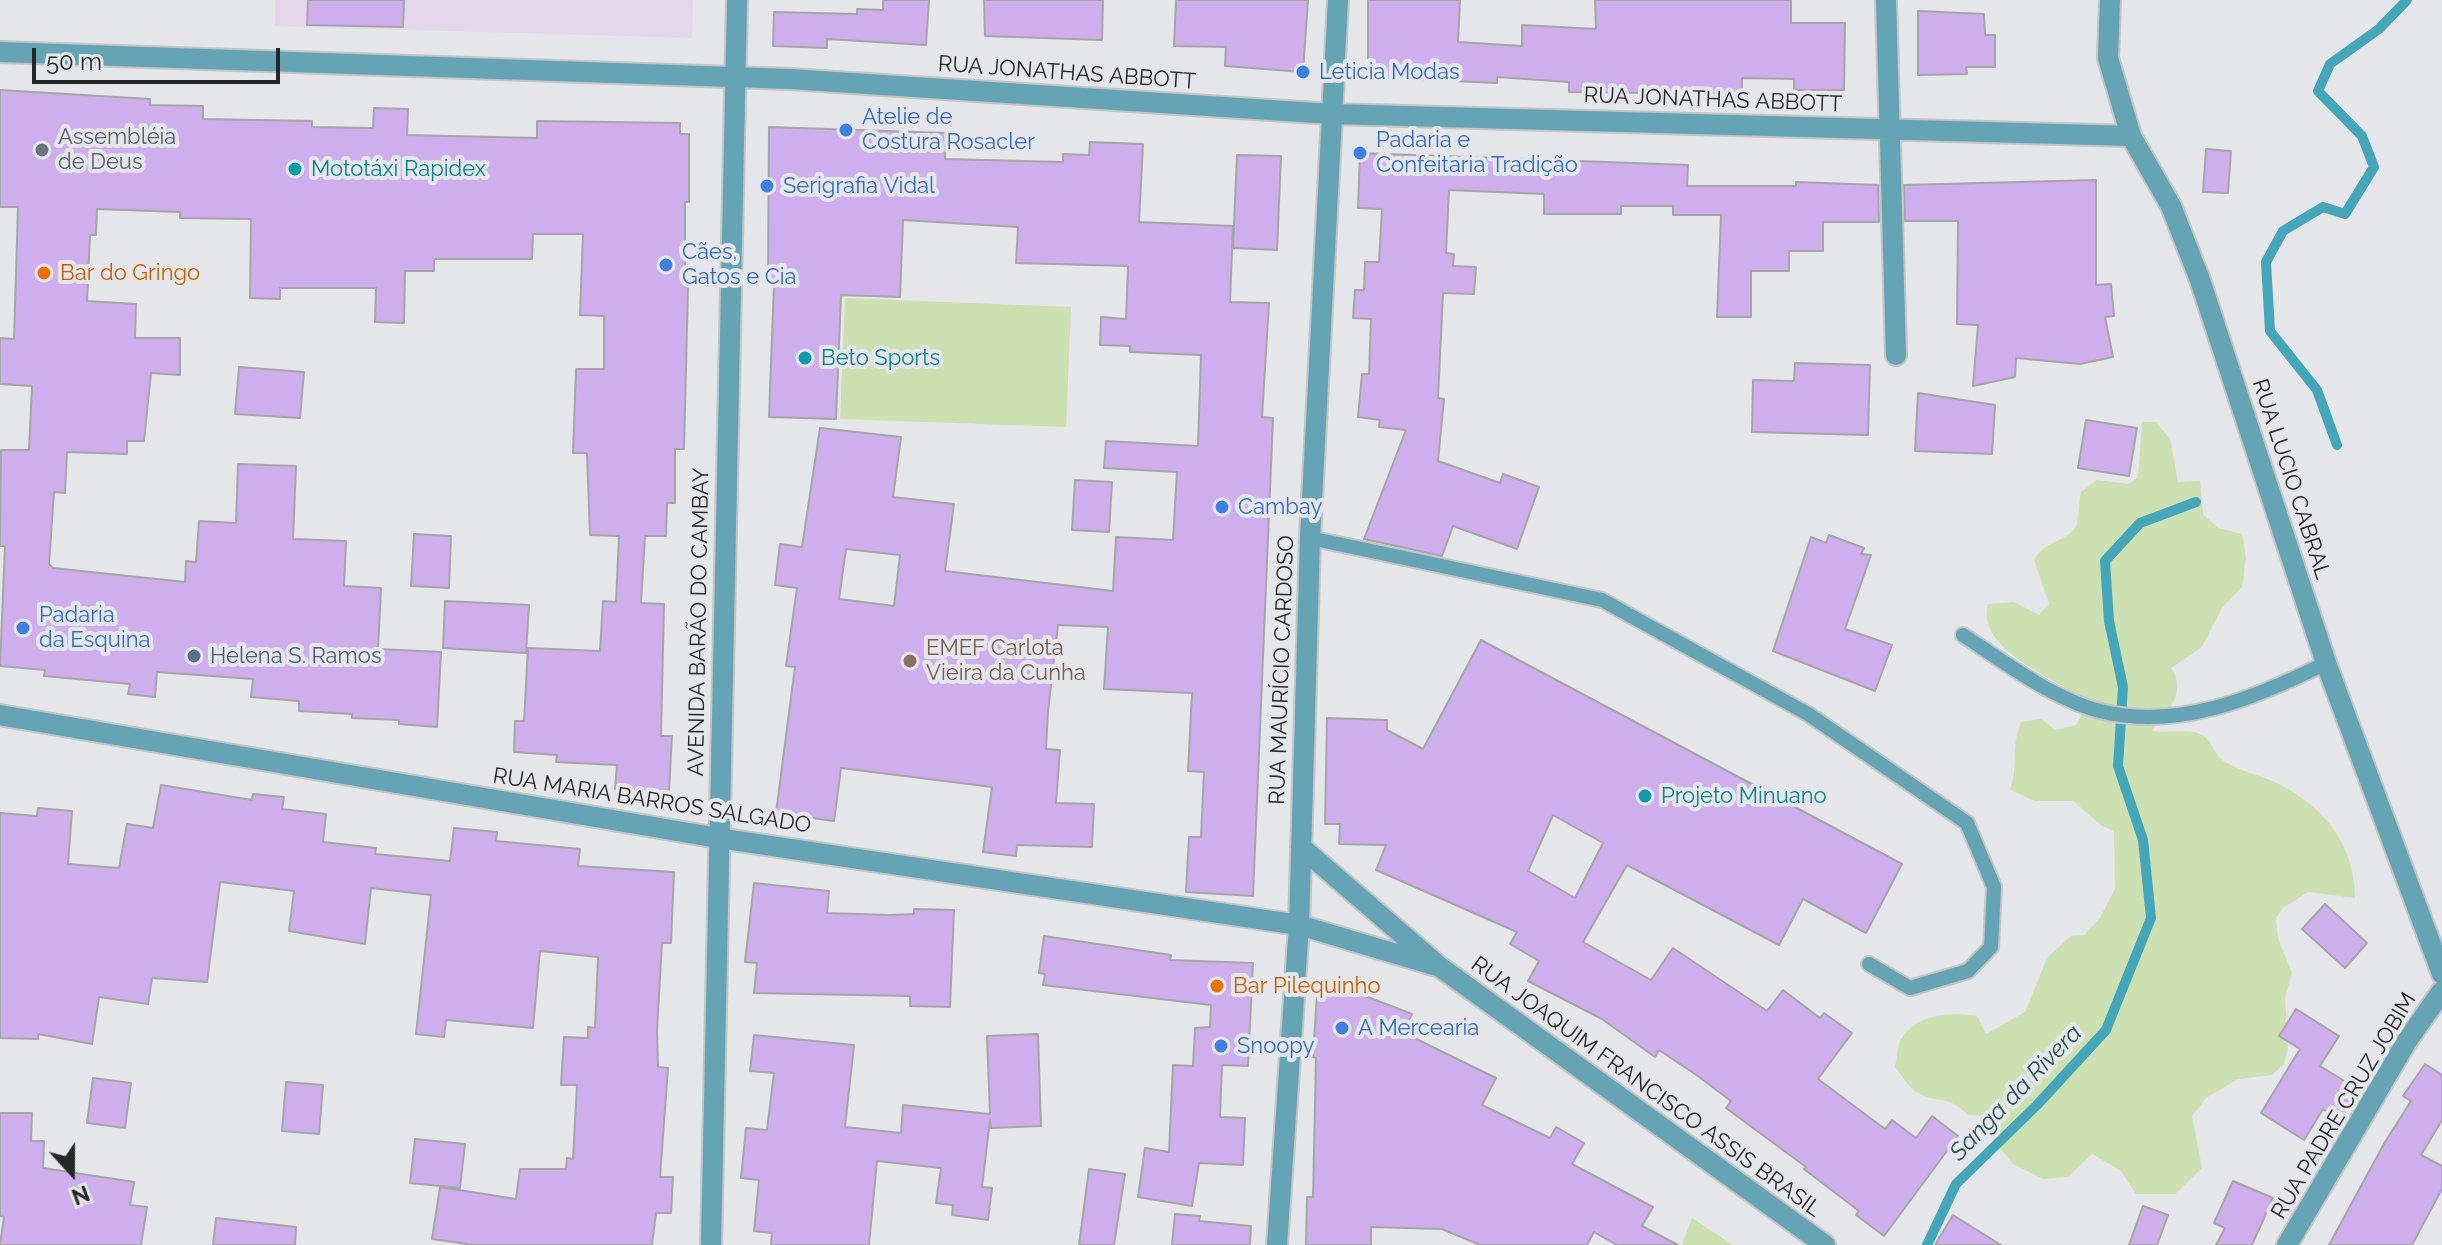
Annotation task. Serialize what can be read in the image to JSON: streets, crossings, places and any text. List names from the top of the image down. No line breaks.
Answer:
{"streets":{"street":["RUA JONATHAS ABBOTT","RUA LUCIO CABRAL","AVENIDA BARÃO DO CAMBAY","RUA MAURÍCIO CARDOSO","RUA MARIA BARROS SALGADO","RUA JOAQUIM FRANCISCO ASSIS BRASIL","RUA PADRE CRUZ JOBIM"]},"crossings":[["RUA JONATHAS ABBOTT","RUA LUCIO CABRAL"],["RUA JONATHAS ABBOTT","AVENIDA BARÃO DO CAMBAY"],["RUA JONATHAS ABBOTT","RUA MAURÍCIO CARDOSO"],["AVENIDA BARÃO DO CAMBAY","RUA MARIA BARROS SALGADO"],["RUA MAURÍCIO CARDOSO","RUA MARIA BARROS SALGADO"],["RUA MAURÍCIO CARDOSO","RUA JOAQUIM FRANCISCO ASSIS BRASIL"],["RUA MARIA BARROS SALGADO","RUA JOAQUIM FRANCISCO ASSIS BRASIL"]],"water":["Sanga da Rivera"],"places":["Leticia Modas","Atelie de Costura Rosacler","Assembléia de Deus","Padaria e Confeitaria Tradição","Mototáxi Rapidex","Serigrafia Vidal","Cães, Gatos e Cia","Bar do Gringo","Beto Sports","Cambay","Padaria da Esquina","Helena S. Ramos","EMEF Carlota Vieira da Cunha","Projeto Minuano","Bar Pilequinho","A Mercearia","Snoopy"],"scale_bar":"50 m","north":"bottom"}
